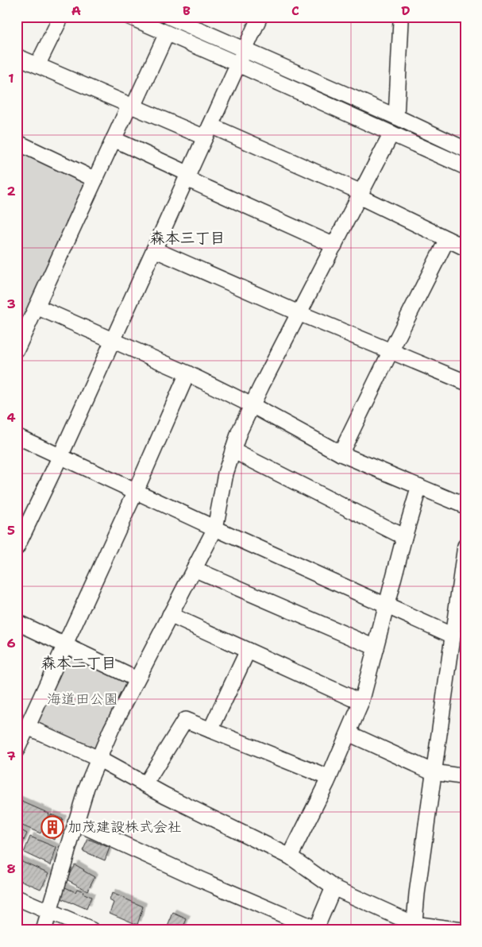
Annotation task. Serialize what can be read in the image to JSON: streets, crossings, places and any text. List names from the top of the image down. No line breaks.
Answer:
{"districts":["森本三丁目","森本二丁目"],"parks":["海道田公園"],"places":{"building":["加茂建設株式会社"]},"grid":{"columns":["A","B","C","D"],"rows":["1","2","3","4","5","6","7","8"]}}
